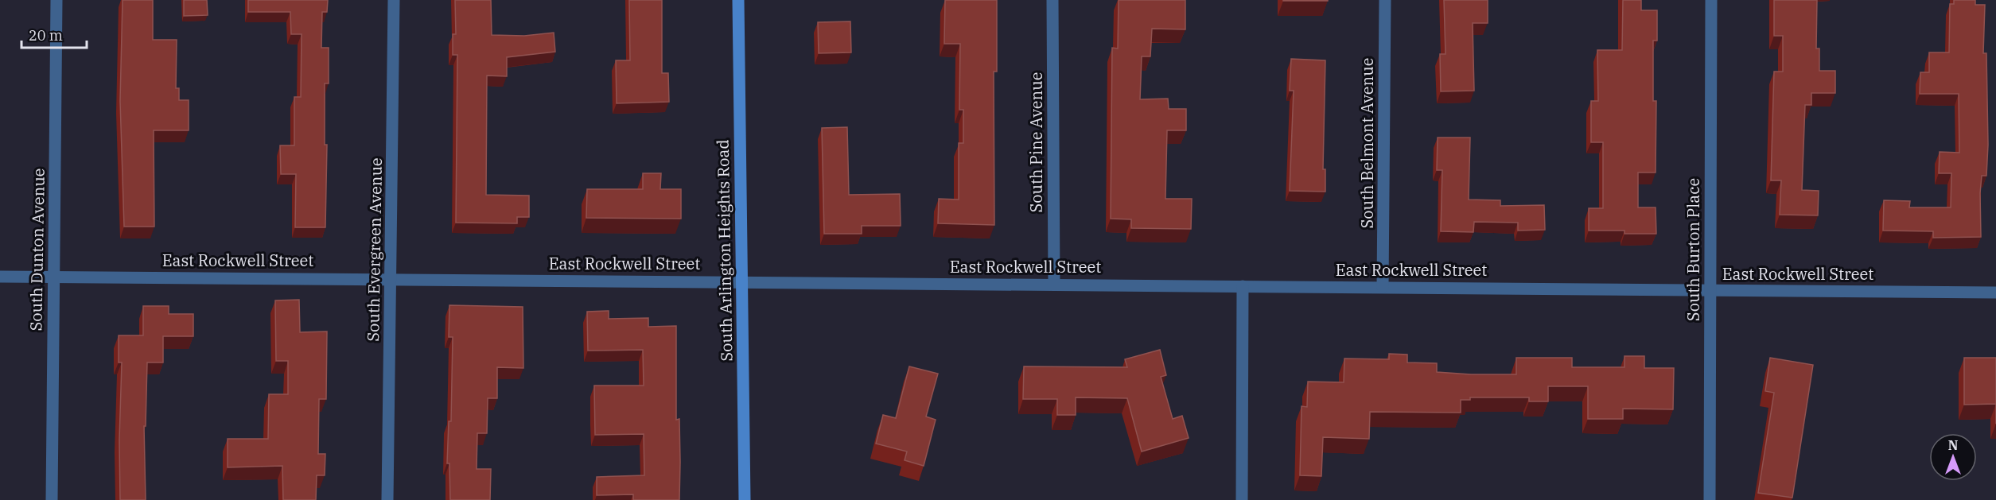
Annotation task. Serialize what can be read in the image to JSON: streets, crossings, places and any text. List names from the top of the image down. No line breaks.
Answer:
{"streets":{"main road":["South Arlington Heights Road"],"street":["South Pine Avenue","South Belmont Avenue","South Dunton Avenue","South Evergreen Avenue","South Burton Place","East Rockwell Street"]},"crossings":[["South Pine Avenue","East Rockwell Street"],["South Belmont Avenue","East Rockwell Street"],["South Dunton Avenue","East Rockwell Street"],["South Evergreen Avenue","East Rockwell Street"],["South Burton Place","East Rockwell Street"],["South Arlington Heights Road","East Rockwell Street"]],"scale_bar":"20 m","north":"top"}
